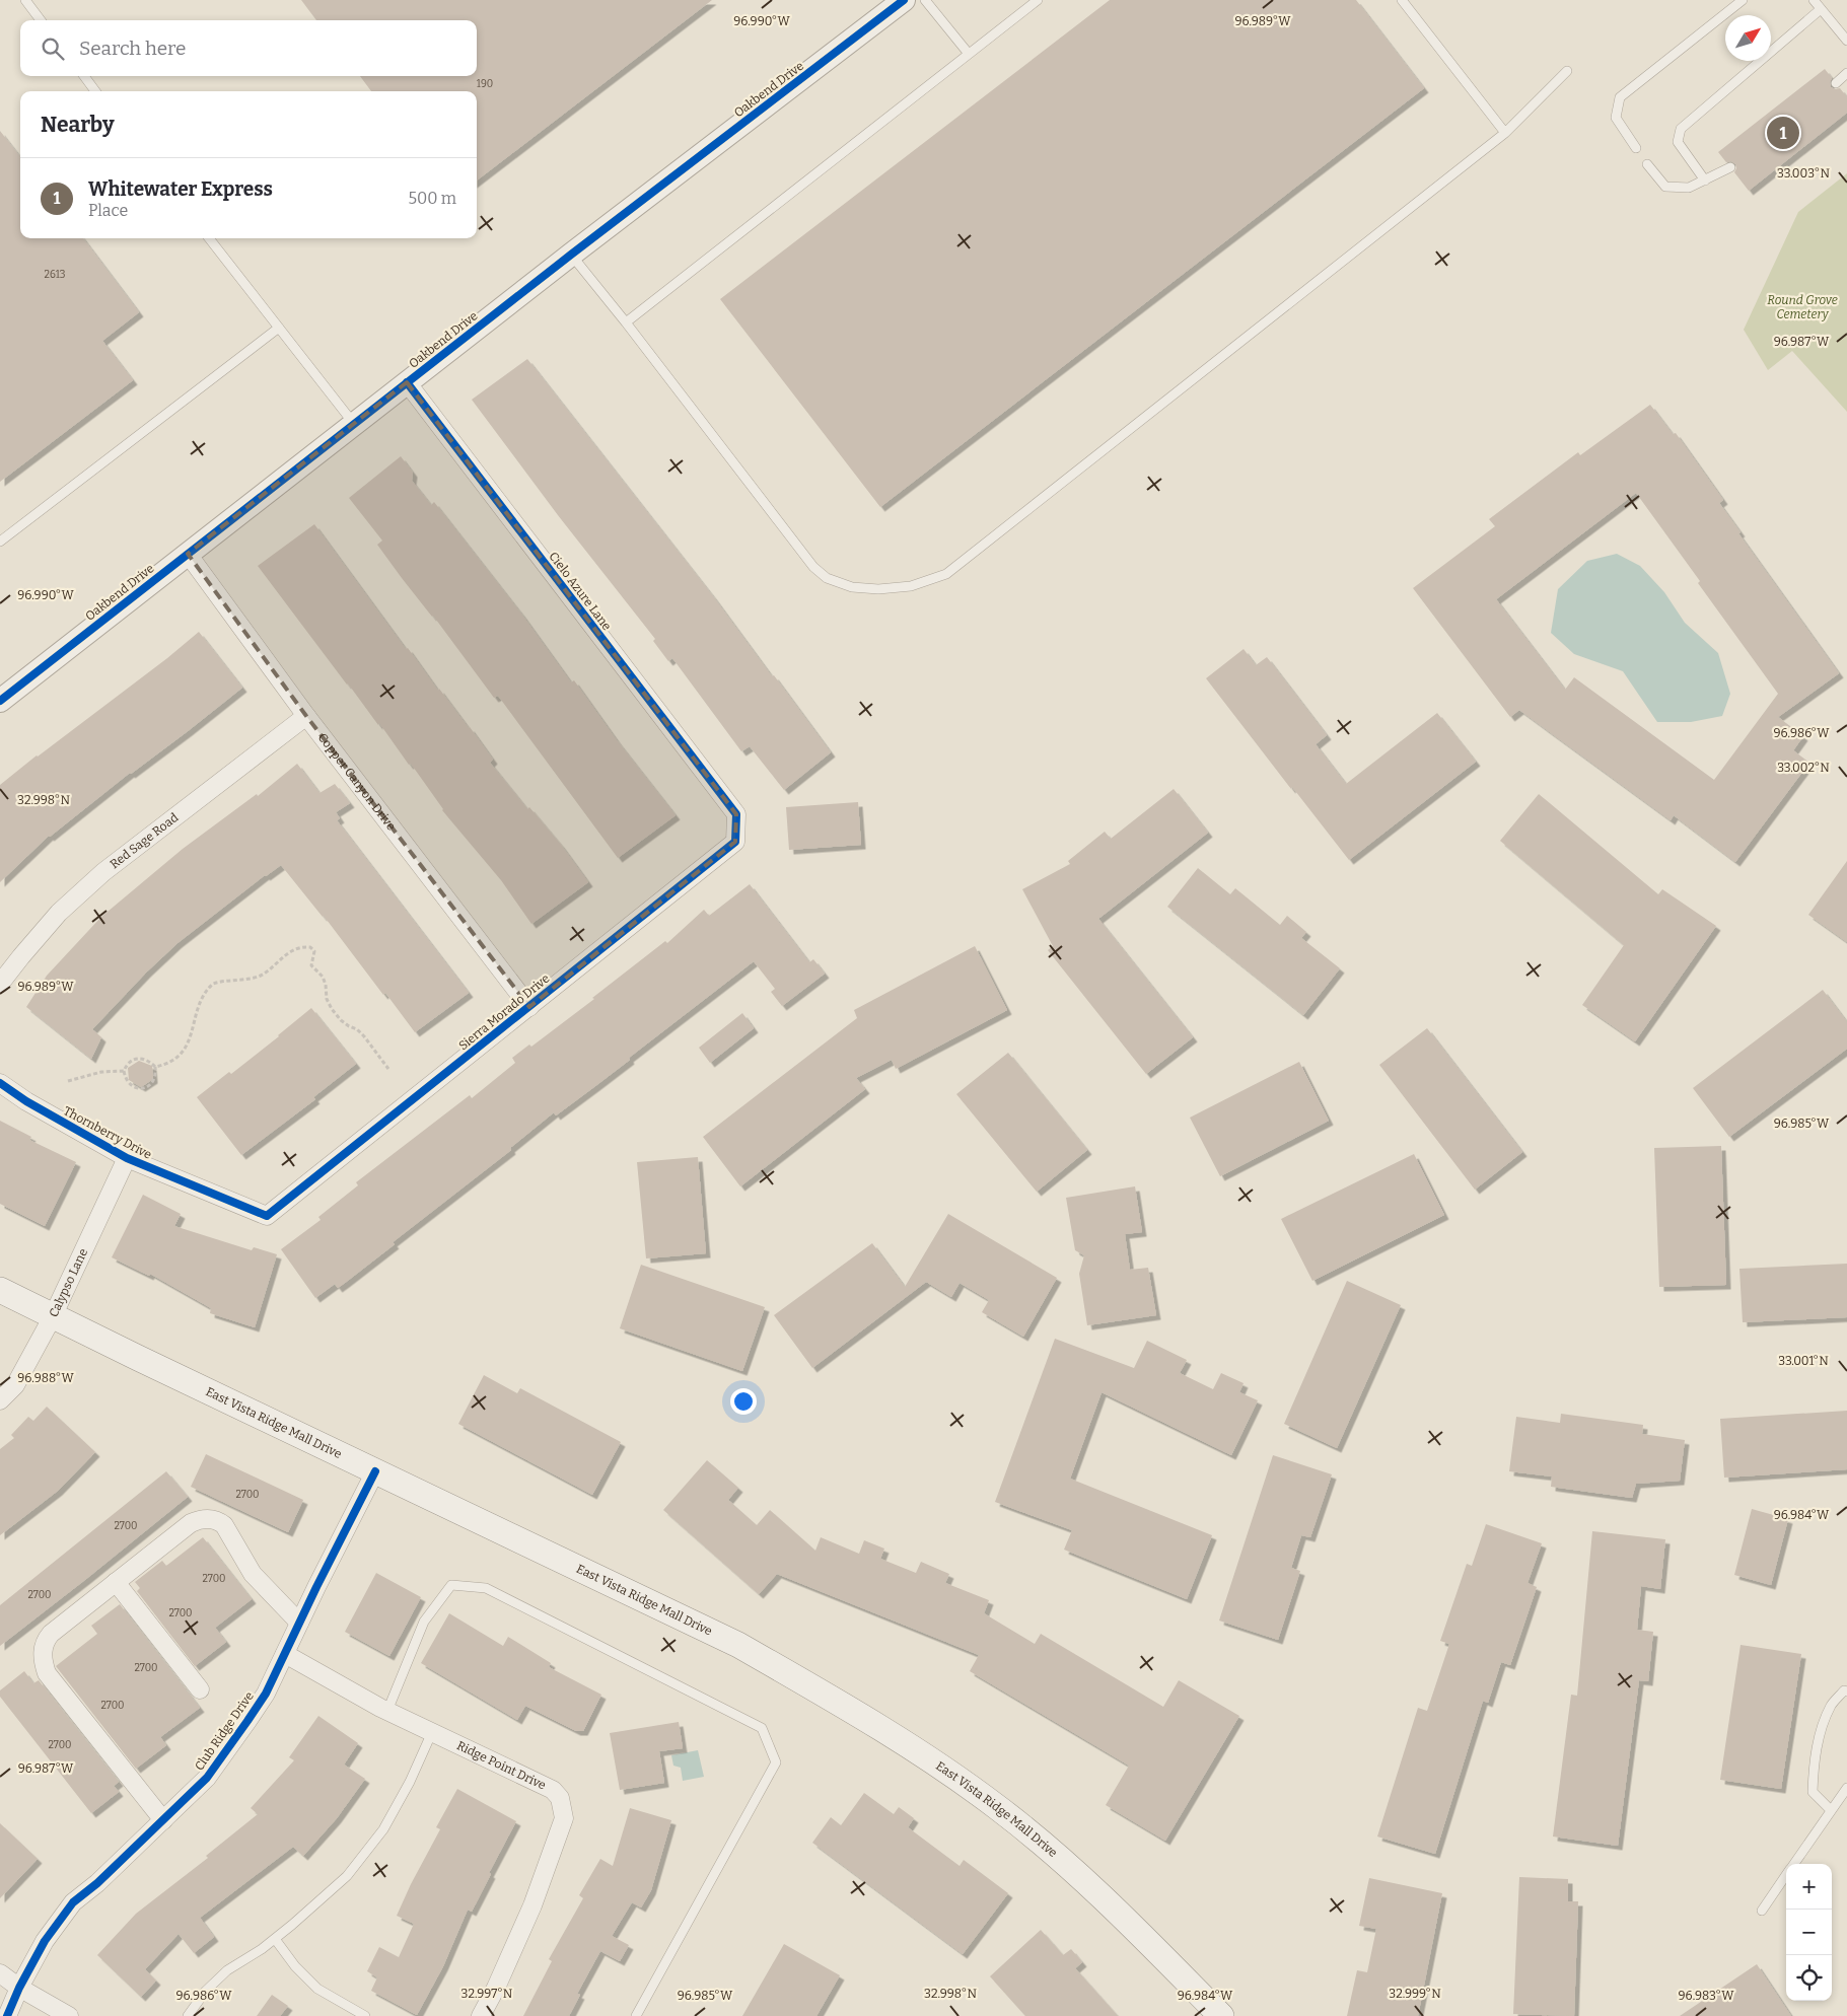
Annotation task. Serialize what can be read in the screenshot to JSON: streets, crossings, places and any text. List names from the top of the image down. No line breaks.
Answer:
{"streets":{"main road":["East Vista Ridge Mall Drive"],"street":["Oakbend Drive","Cielo Azure Lane","Copper Canyon Drive","Red Sage Road","Sierra Morado Drive","Thornberry Drive","Calypso Lane","Club Ridge Drive","Ridge Point Drive"]},"crossings":[["Oakbend Drive","Cielo Azure Lane"],["Oakbend Drive","Copper Canyon Drive"],["Cielo Azure Lane","Sierra Morado Drive"],["Copper Canyon Drive","Red Sage Road"],["Copper Canyon Drive","Sierra Morado Drive"],["Sierra Morado Drive","Thornberry Drive"],["Thornberry Drive","Calypso Lane"],["Calypso Lane","East Vista Ridge Mall Drive"],["East Vista Ridge Mall Drive","Club Ridge Drive"],["Club Ridge Drive","Ridge Point Drive"]],"parks":["Round Grove Cemetery"],"house_numbers":["190","2613","2700","2700","2700","2700","2700","2700","2700","2700"],"north":"top right","page":{"search":"Search here","heading":"Nearby","pins":"1","list":[{"mark":"1","name":"Whitewater Express","note":"Place","value":"500 m"}],"map_buttons":["+","−"]},"coordinates":["96.990°W","96.989°W","33.003°N","96.987°W","96.986°W","33.002°N","32.998°N","96.985°W","33.001°N","96.988°W","96.984°W","32.997°N","32.999°N","96.983°W"]}
